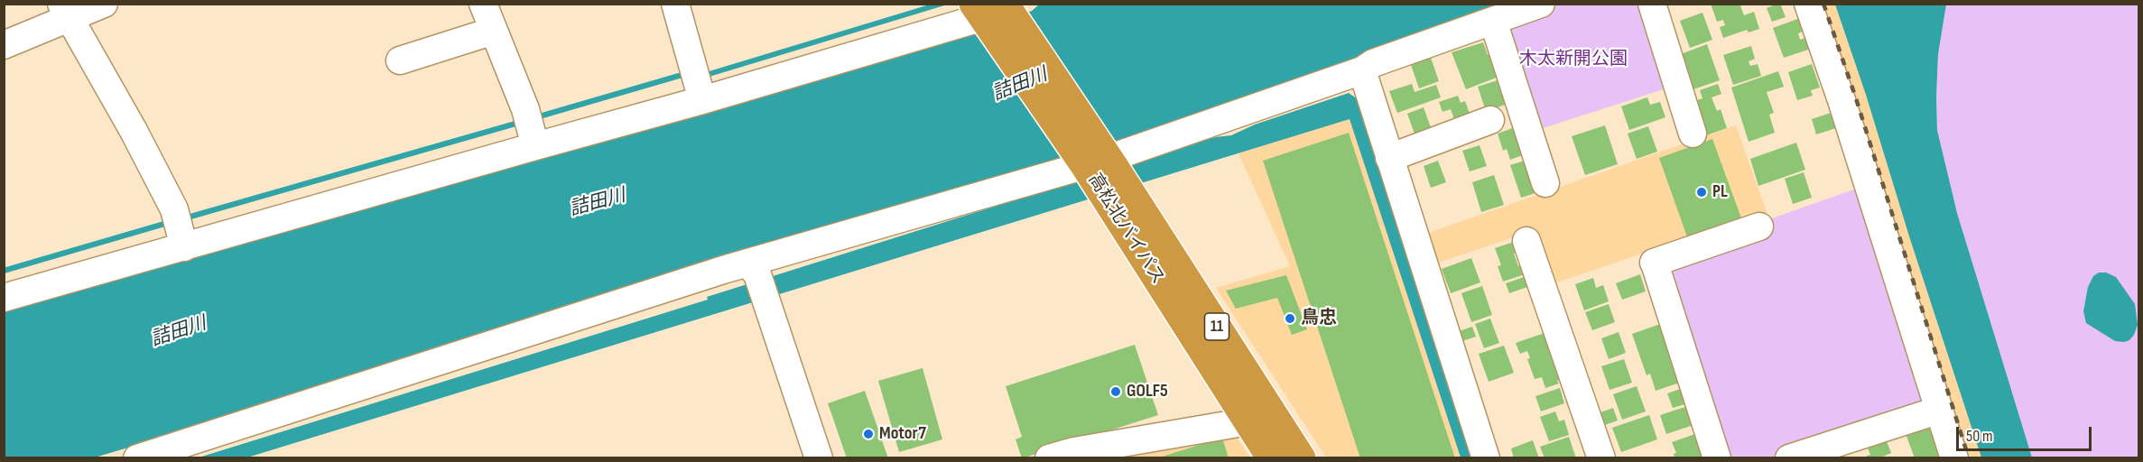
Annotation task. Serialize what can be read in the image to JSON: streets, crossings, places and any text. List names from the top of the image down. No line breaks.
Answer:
{"streets":{"highway":["高松北バイパス","11"]},"water":["詰田川"],"parks":["木太新開公園"],"places":["PL","鳥忠","GOLF5","Motor7"],"scale_bar":"50 m"}
